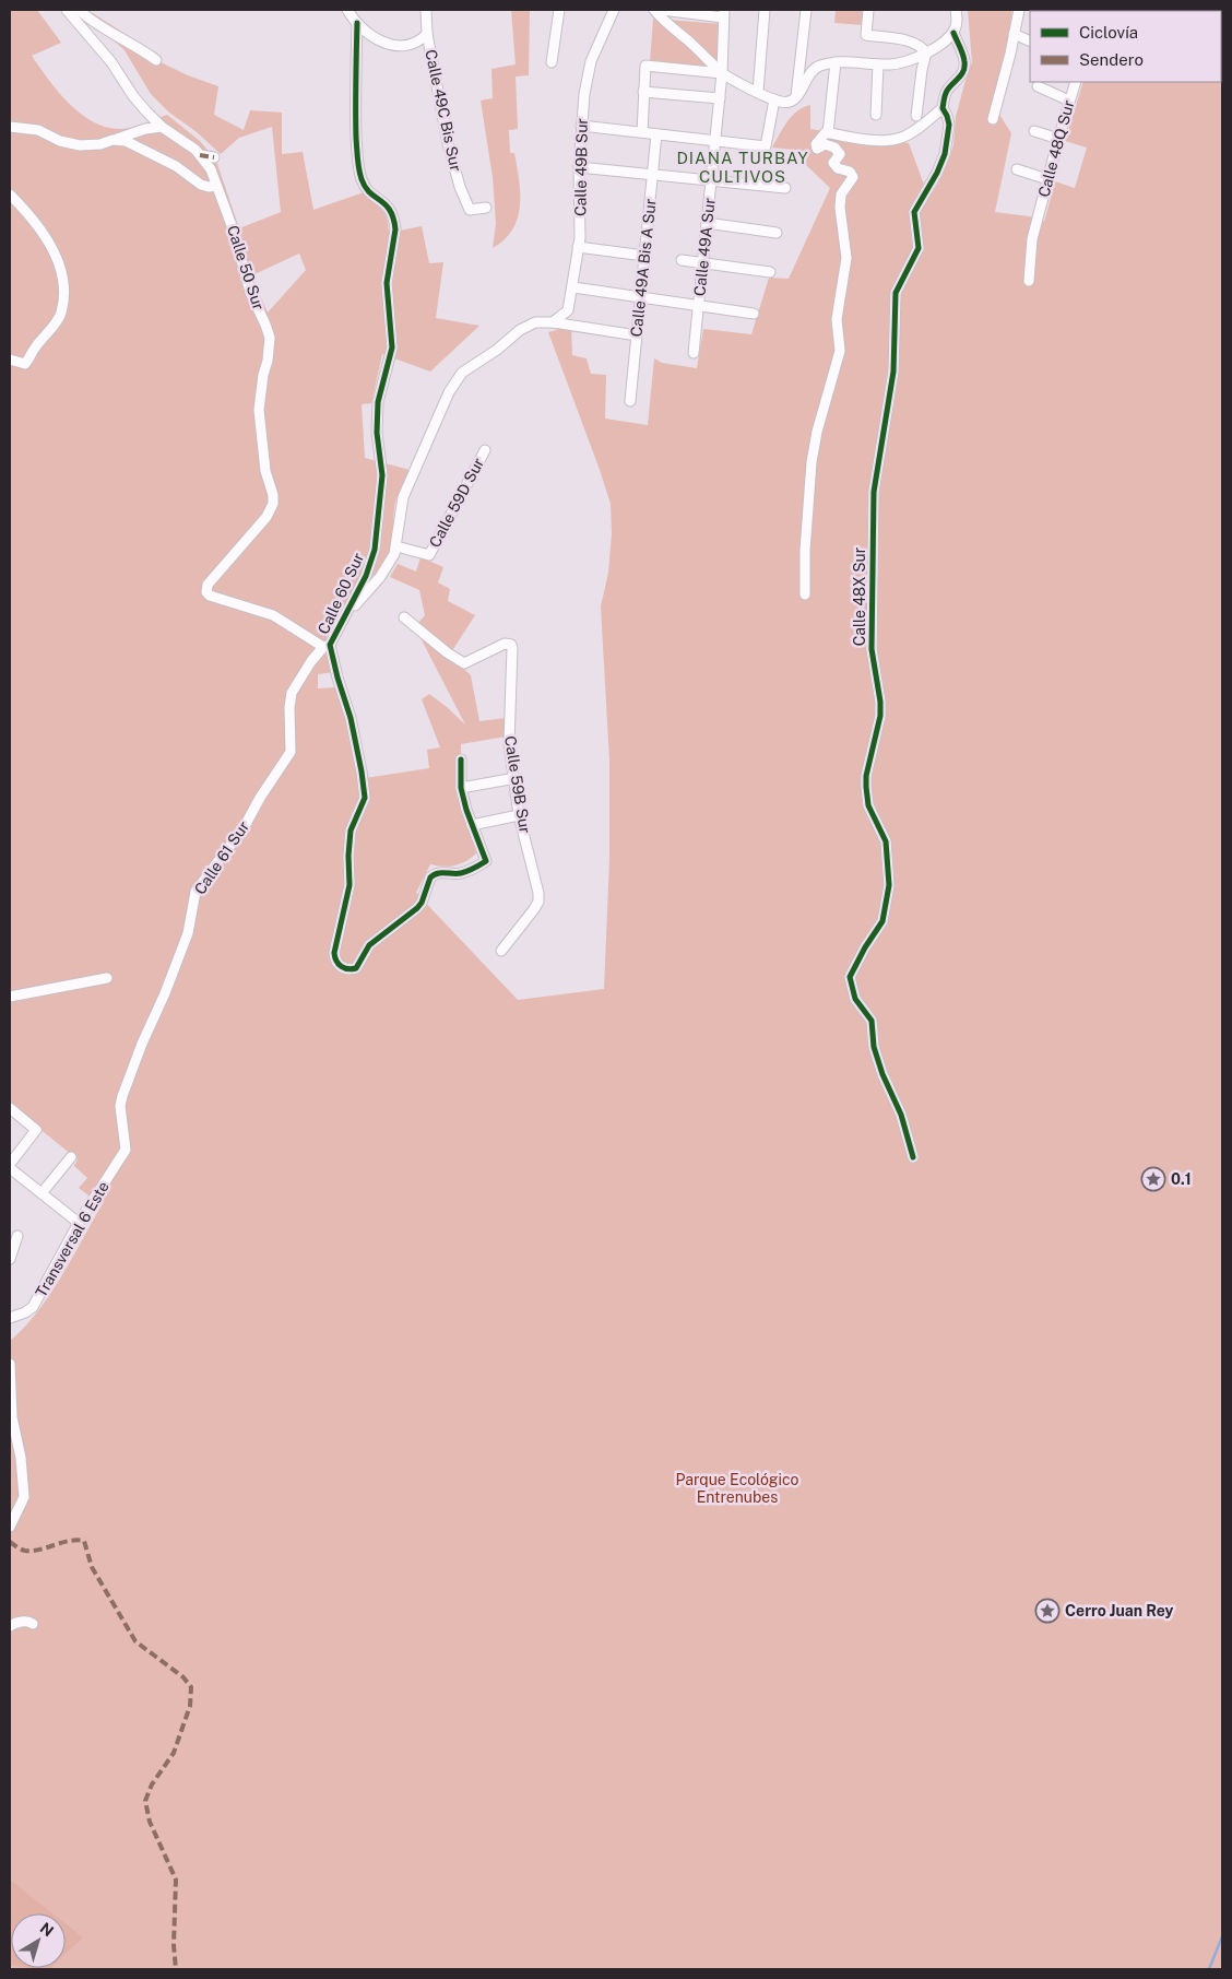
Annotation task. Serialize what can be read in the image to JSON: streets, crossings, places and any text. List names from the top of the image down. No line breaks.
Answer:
{"streets":{"street":["Calle 49C Bis Sur","Calle 48Q Sur","Calle 49B Sur","Calle 49A Sur","Calle 50 Sur","Calle 49A Bis A Sur","Calle 59D Sur","Calle 60 Sur","Calle 48X Sur","Calle 59B Sur","Calle 61 Sur","Transversal 6 Este"]},"crossings":[["Calle 50 Sur","Calle 60 Sur"],["Calle 50 Sur","Calle 61 Sur"],["Calle 60 Sur","Calle 61 Sur"],["Calle 61 Sur","Transversal 6 Este"]],"districts":["DIANA TURBAY CULTIVOS"],"parks":["Parque Ecológico Entrenubes"],"places":{"place":["0.1","Cerro Juan Rey"]},"legend":["Ciclovía","Sendero"],"north":"top right"}
